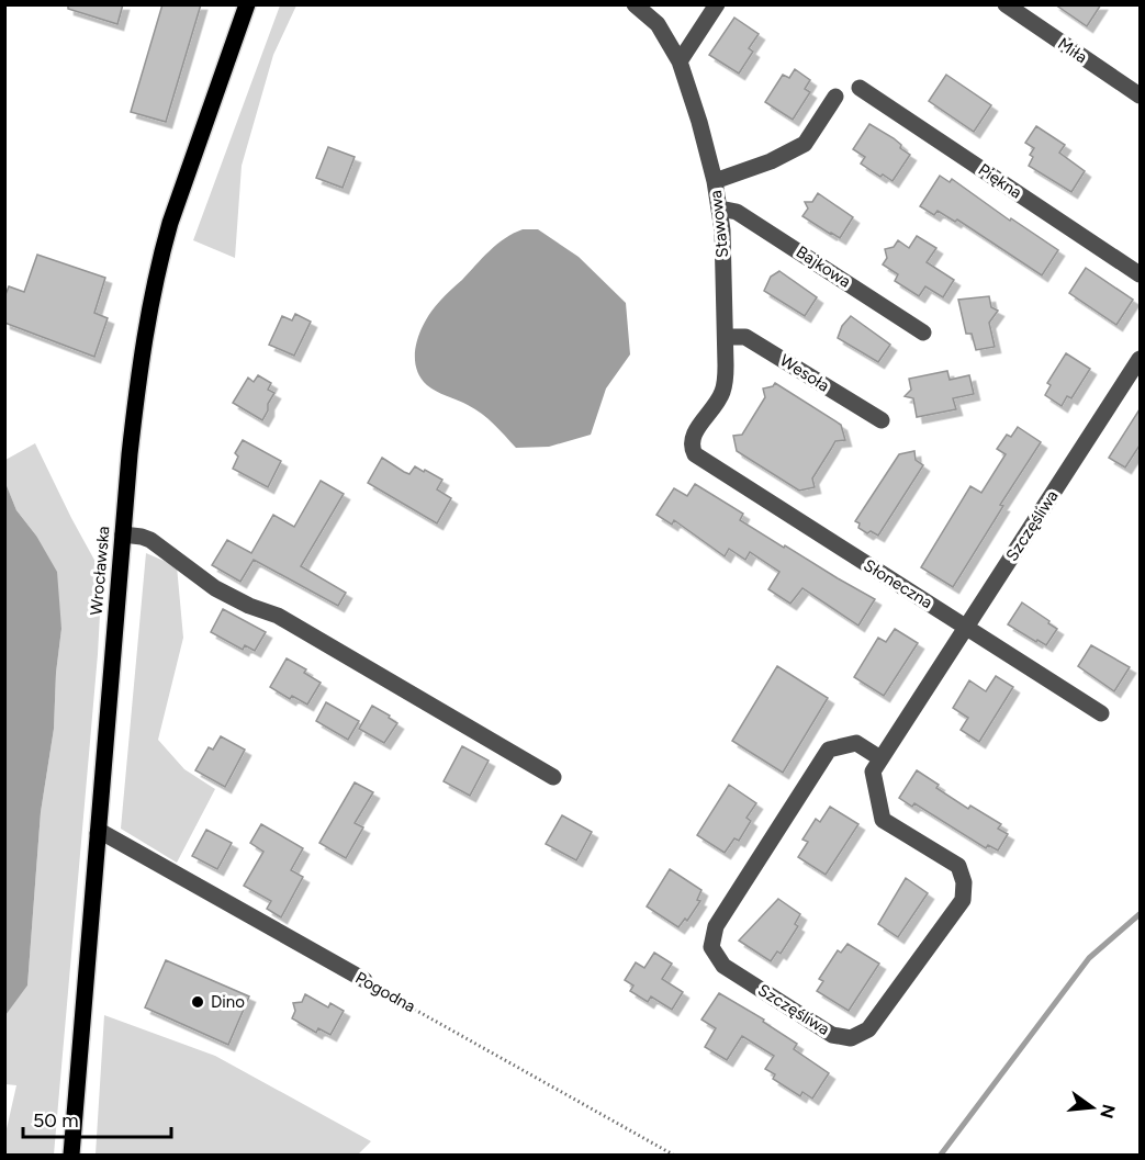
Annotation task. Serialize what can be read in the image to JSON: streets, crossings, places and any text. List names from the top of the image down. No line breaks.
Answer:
{"streets":{"main road":["Wrocławska"],"street":["Miła","Piękna","Stawowa","Bajkowa","Wesoła","Szczęśliwa","Słoneczna","Pogodna"]},"crossings":[["Stawowa","Bajkowa"],["Stawowa","Wesoła"],["Stawowa","Słoneczna"],["Szczęśliwa","Słoneczna"],["Wrocławska","Pogodna"]],"places":["Dino"],"scale_bar":"50 m","north":"right"}
